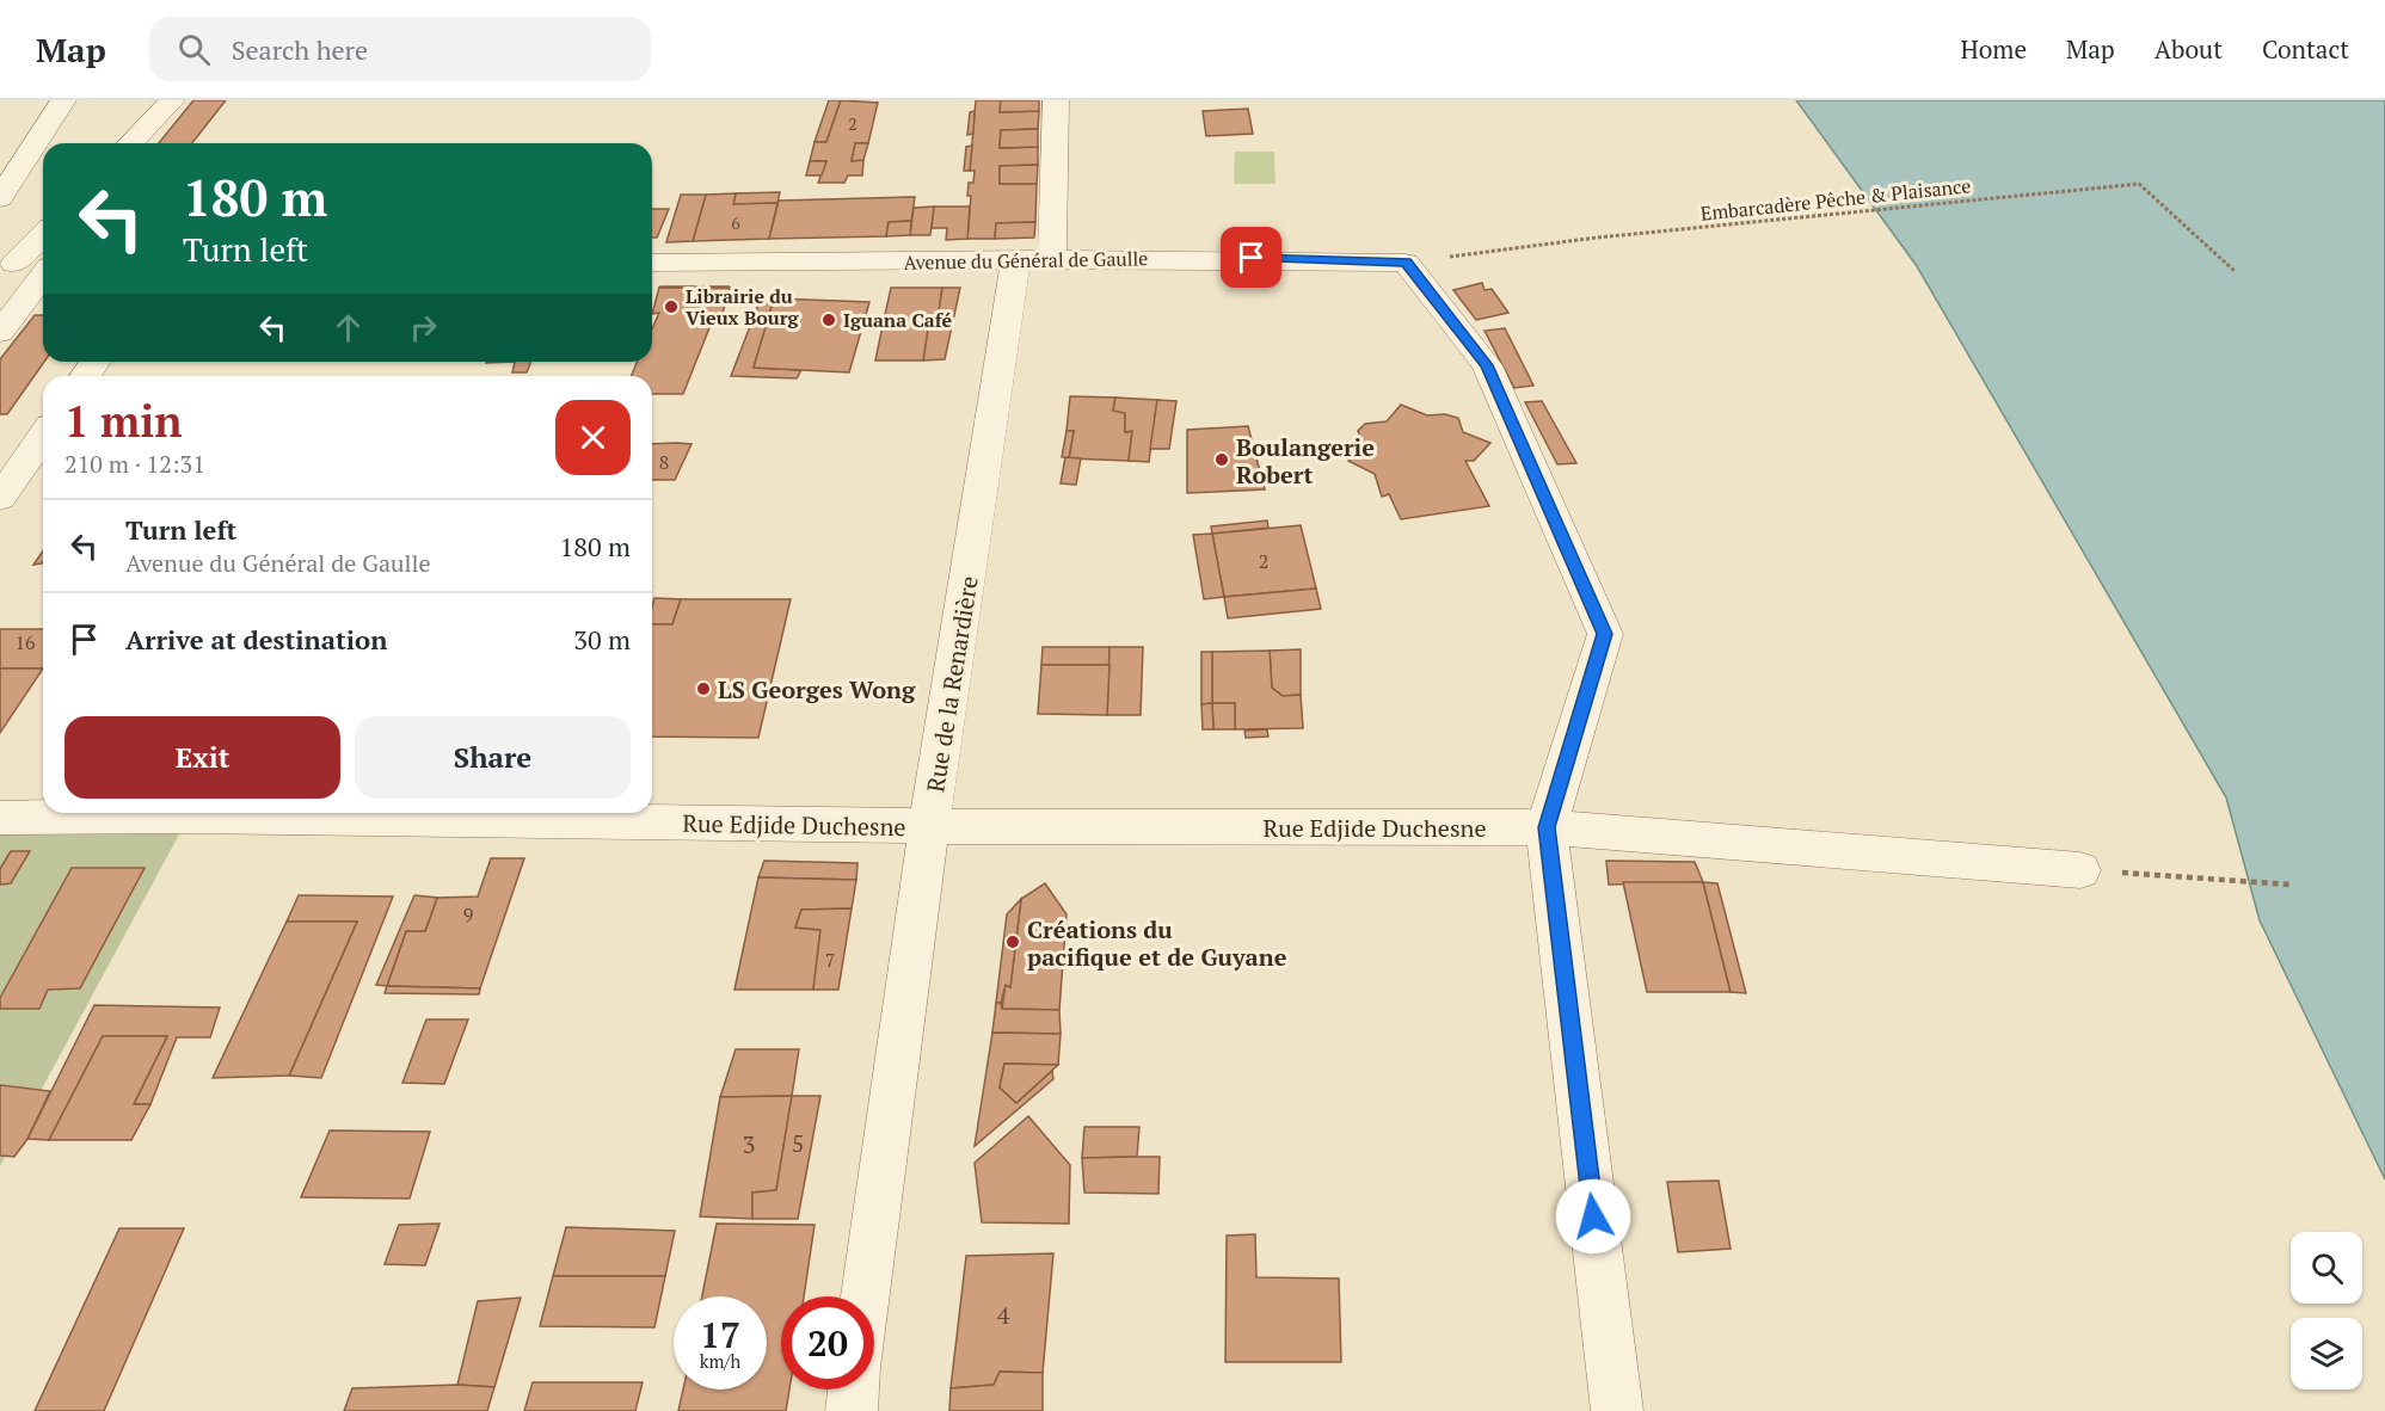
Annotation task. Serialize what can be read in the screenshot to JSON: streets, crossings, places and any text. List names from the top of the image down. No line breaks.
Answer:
{"streets":{"street":["Avenue du Général de Gaulle","Rue de la Renardière","Rue Edjide Duchesne"],"path":["Embarcadère Pêche & Plaisance"]},"crossings":[["Embarcadère Pêche & Plaisance","Avenue du Général de Gaulle"],["Avenue du Général de Gaulle","Rue de la Renardière"],["Rue de la Renardière","Rue Edjide Duchesne"]],"places":["Librairie du Vieux Bourg","Iguana Café","Boulangerie Robert","LS Georges Wong","Créations du pacifique et de Guyane"],"house_numbers":["2","6","8","2","16","9","7","5","3","4"],"page":{"header":"Map","search":"Search here","nav":["Home","Map","About","Contact"],"turn":["180 m","Turn left"],"heading":["1 min","210 m · 12:31"],"list":[{"name":"Turn left","note":"Avenue du Général de Gaulle","value":"180 m"},{"name":"Arrive at destination","value":"30 m"}],"buttons":["Exit","Share"],"speed":"17 km/h","limit":"20"}}
